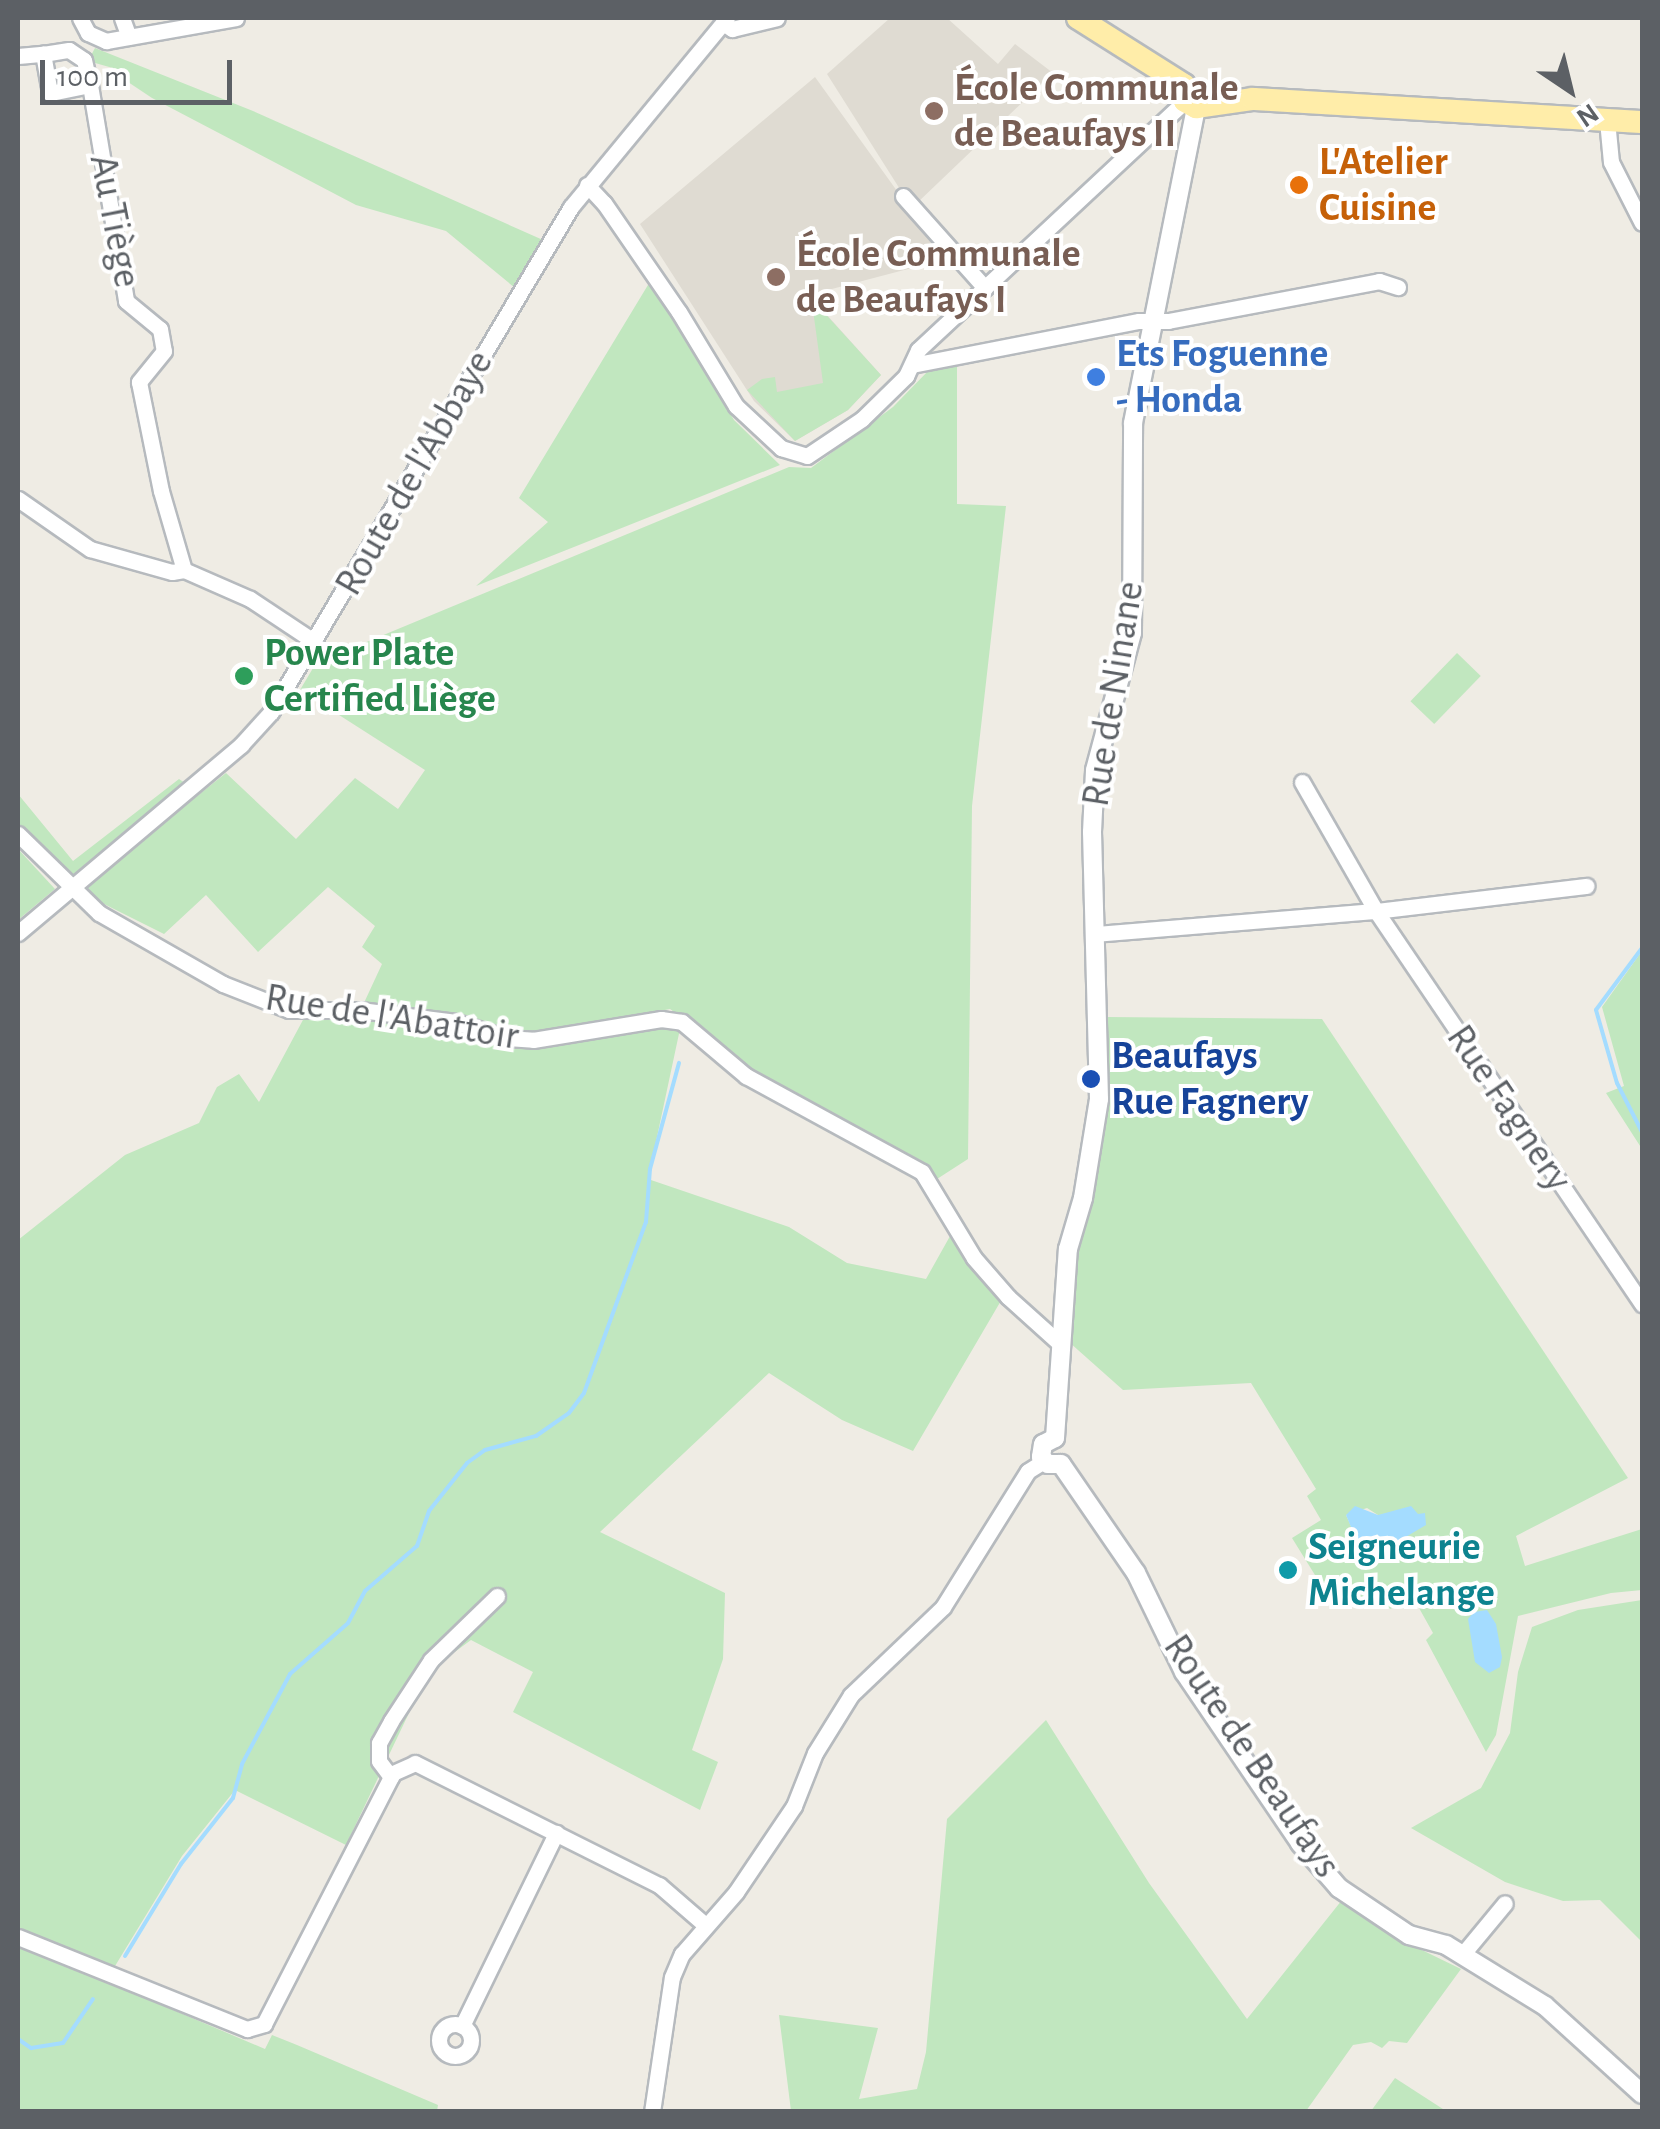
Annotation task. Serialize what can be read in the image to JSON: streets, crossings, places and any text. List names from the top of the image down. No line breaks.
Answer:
{"streets":{"street":["Au Tiège","Route de l'Abbaye","Rue de Ninane","Rue de l'Abattoir","Rue Fagnery","Route de Beaufays"]},"crossings":[["Route de l'Abbaye","Rue de l'Abattoir"],["Rue de Ninane","Rue de l'Abattoir"],["Rue de Ninane","Route de Beaufays"]],"places":["École Communale de Beaufays II","L'Atelier Cuisine","École Communale de Beaufays I","Ets Foguenne - Honda","Power Plate Certified Liège","Beaufays Rue Fagnery","Seigneurie Michelange"],"scale_bar":"100 m","north":"bottom right"}
